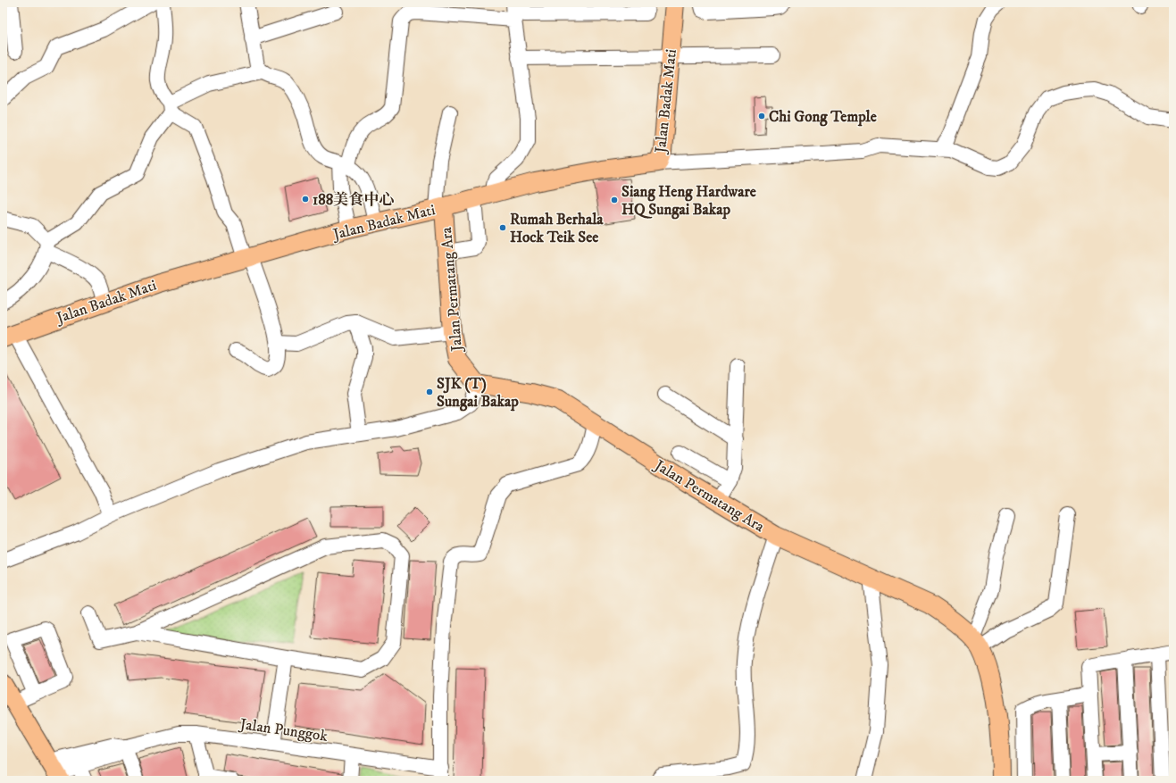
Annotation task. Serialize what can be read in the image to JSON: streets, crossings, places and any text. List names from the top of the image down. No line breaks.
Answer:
{"streets":{"main road":["Jalan Badak Mati","Jalan Permatang Ara"],"street":["Jalan Punggok"]},"crossings":[["Jalan Badak Mati","Jalan Permatang Ara"]],"places":["Chi Gong Temple","188美食中心","Siang Heng Hardware HQ Sungai Bakap","Rumah Berhala Hock Teik See","SJK (T) Sungai Bakap"]}
